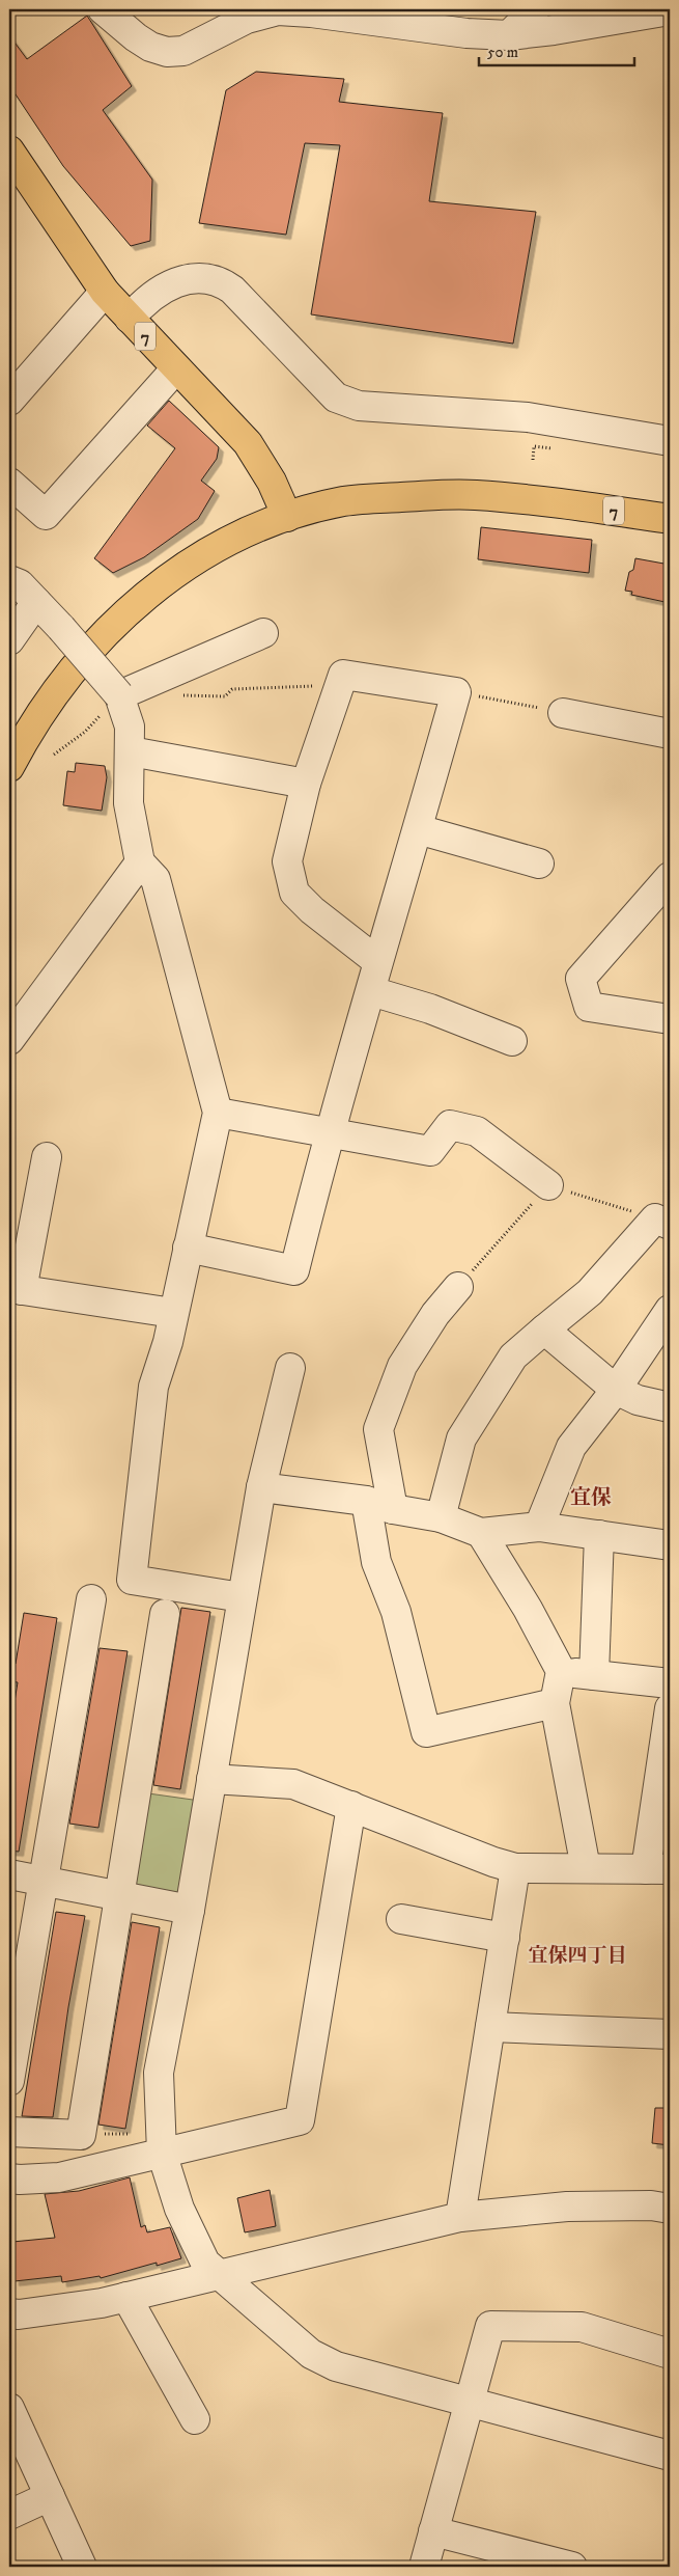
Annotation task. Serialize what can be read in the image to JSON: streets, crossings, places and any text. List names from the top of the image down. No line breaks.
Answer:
{"streets":{"main road":["7"]},"districts":["宜保","宜保四丁目"],"scale_bar":"50 m"}
